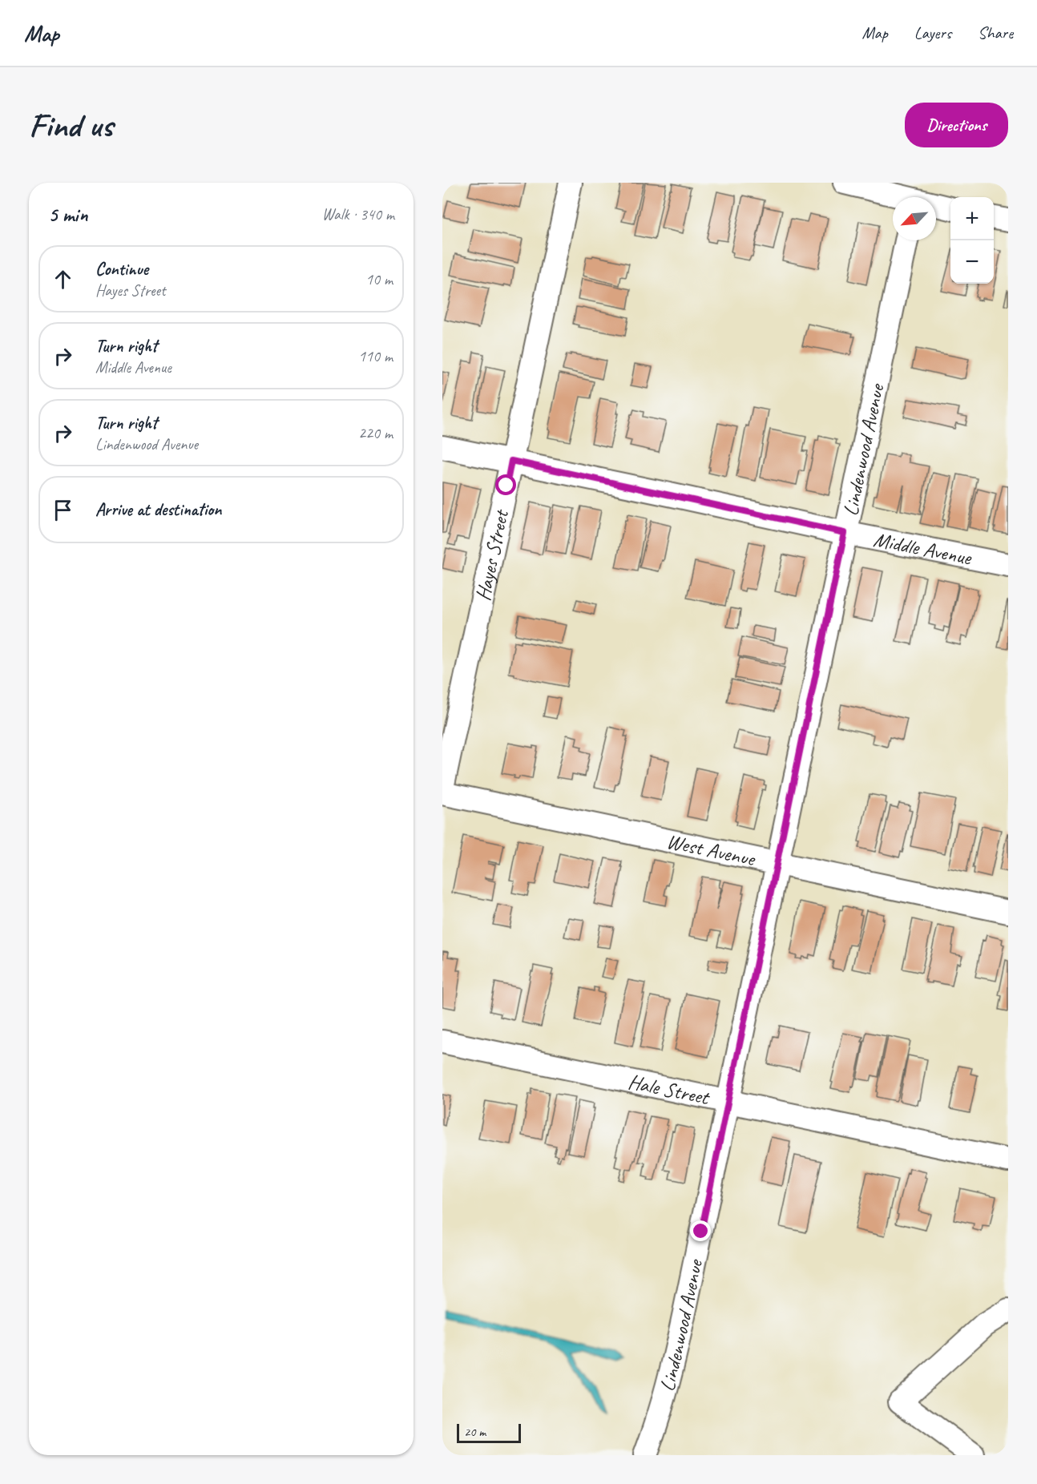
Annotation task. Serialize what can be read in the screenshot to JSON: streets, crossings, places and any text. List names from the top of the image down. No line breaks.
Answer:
{"streets":{"street":["Lindenwood Avenue","Middle Avenue","Hayes Street","West Avenue","Hale Street"]},"crossings":[["Lindenwood Avenue","Middle Avenue"],["Lindenwood Avenue","West Avenue"],["Lindenwood Avenue","Hale Street"],["Middle Avenue","Hayes Street"]],"scale_bar":"20 m","north":"bottom left","page":{"header":"Map","nav":["Map","Layers","Share"],"buttons":"Directions","title":"Find us","heading":["5 min","Walk · 340 m"],"map_buttons":["+","−"],"list":[["Continue","Hayes Street","10 m"],["Turn right","Middle Avenue","110 m"],["Turn right","Lindenwood Avenue","220 m"],"Arrive at destination"],"scale":"20 m"}}
